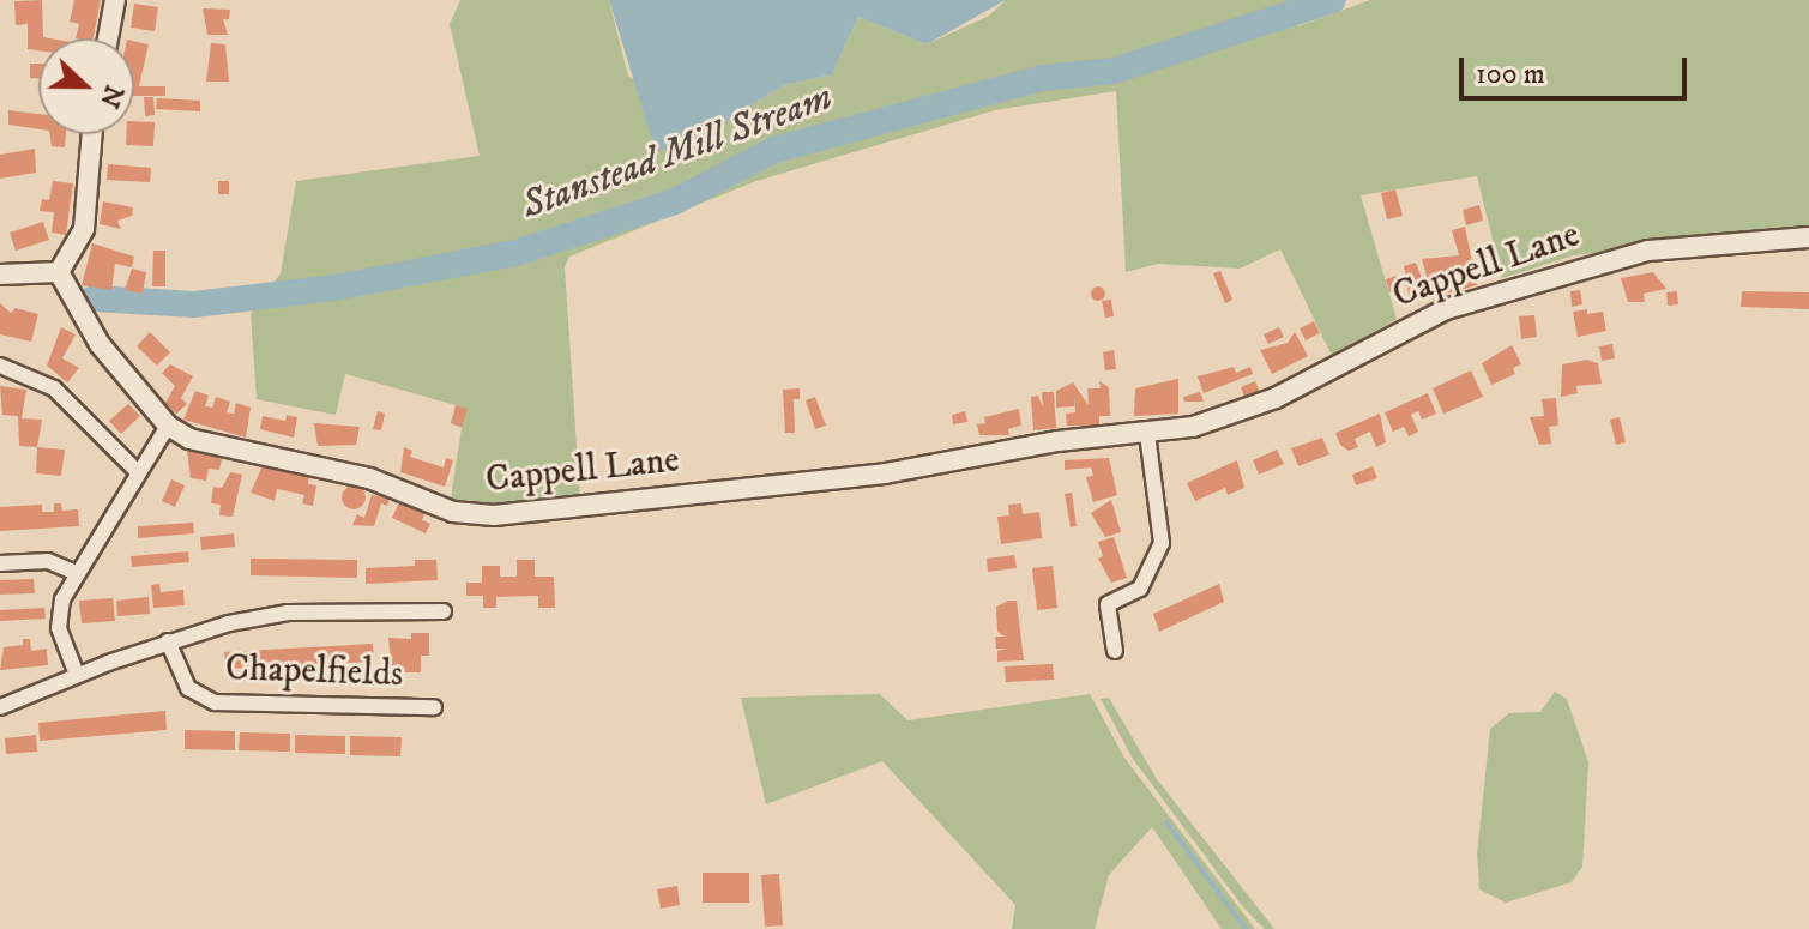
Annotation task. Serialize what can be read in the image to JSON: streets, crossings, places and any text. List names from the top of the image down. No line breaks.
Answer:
{"streets":{"street":["Cappell Lane","Chapelfields"]},"water":["Stanstead Mill Stream"],"scale_bar":"100 m","north":"right"}
